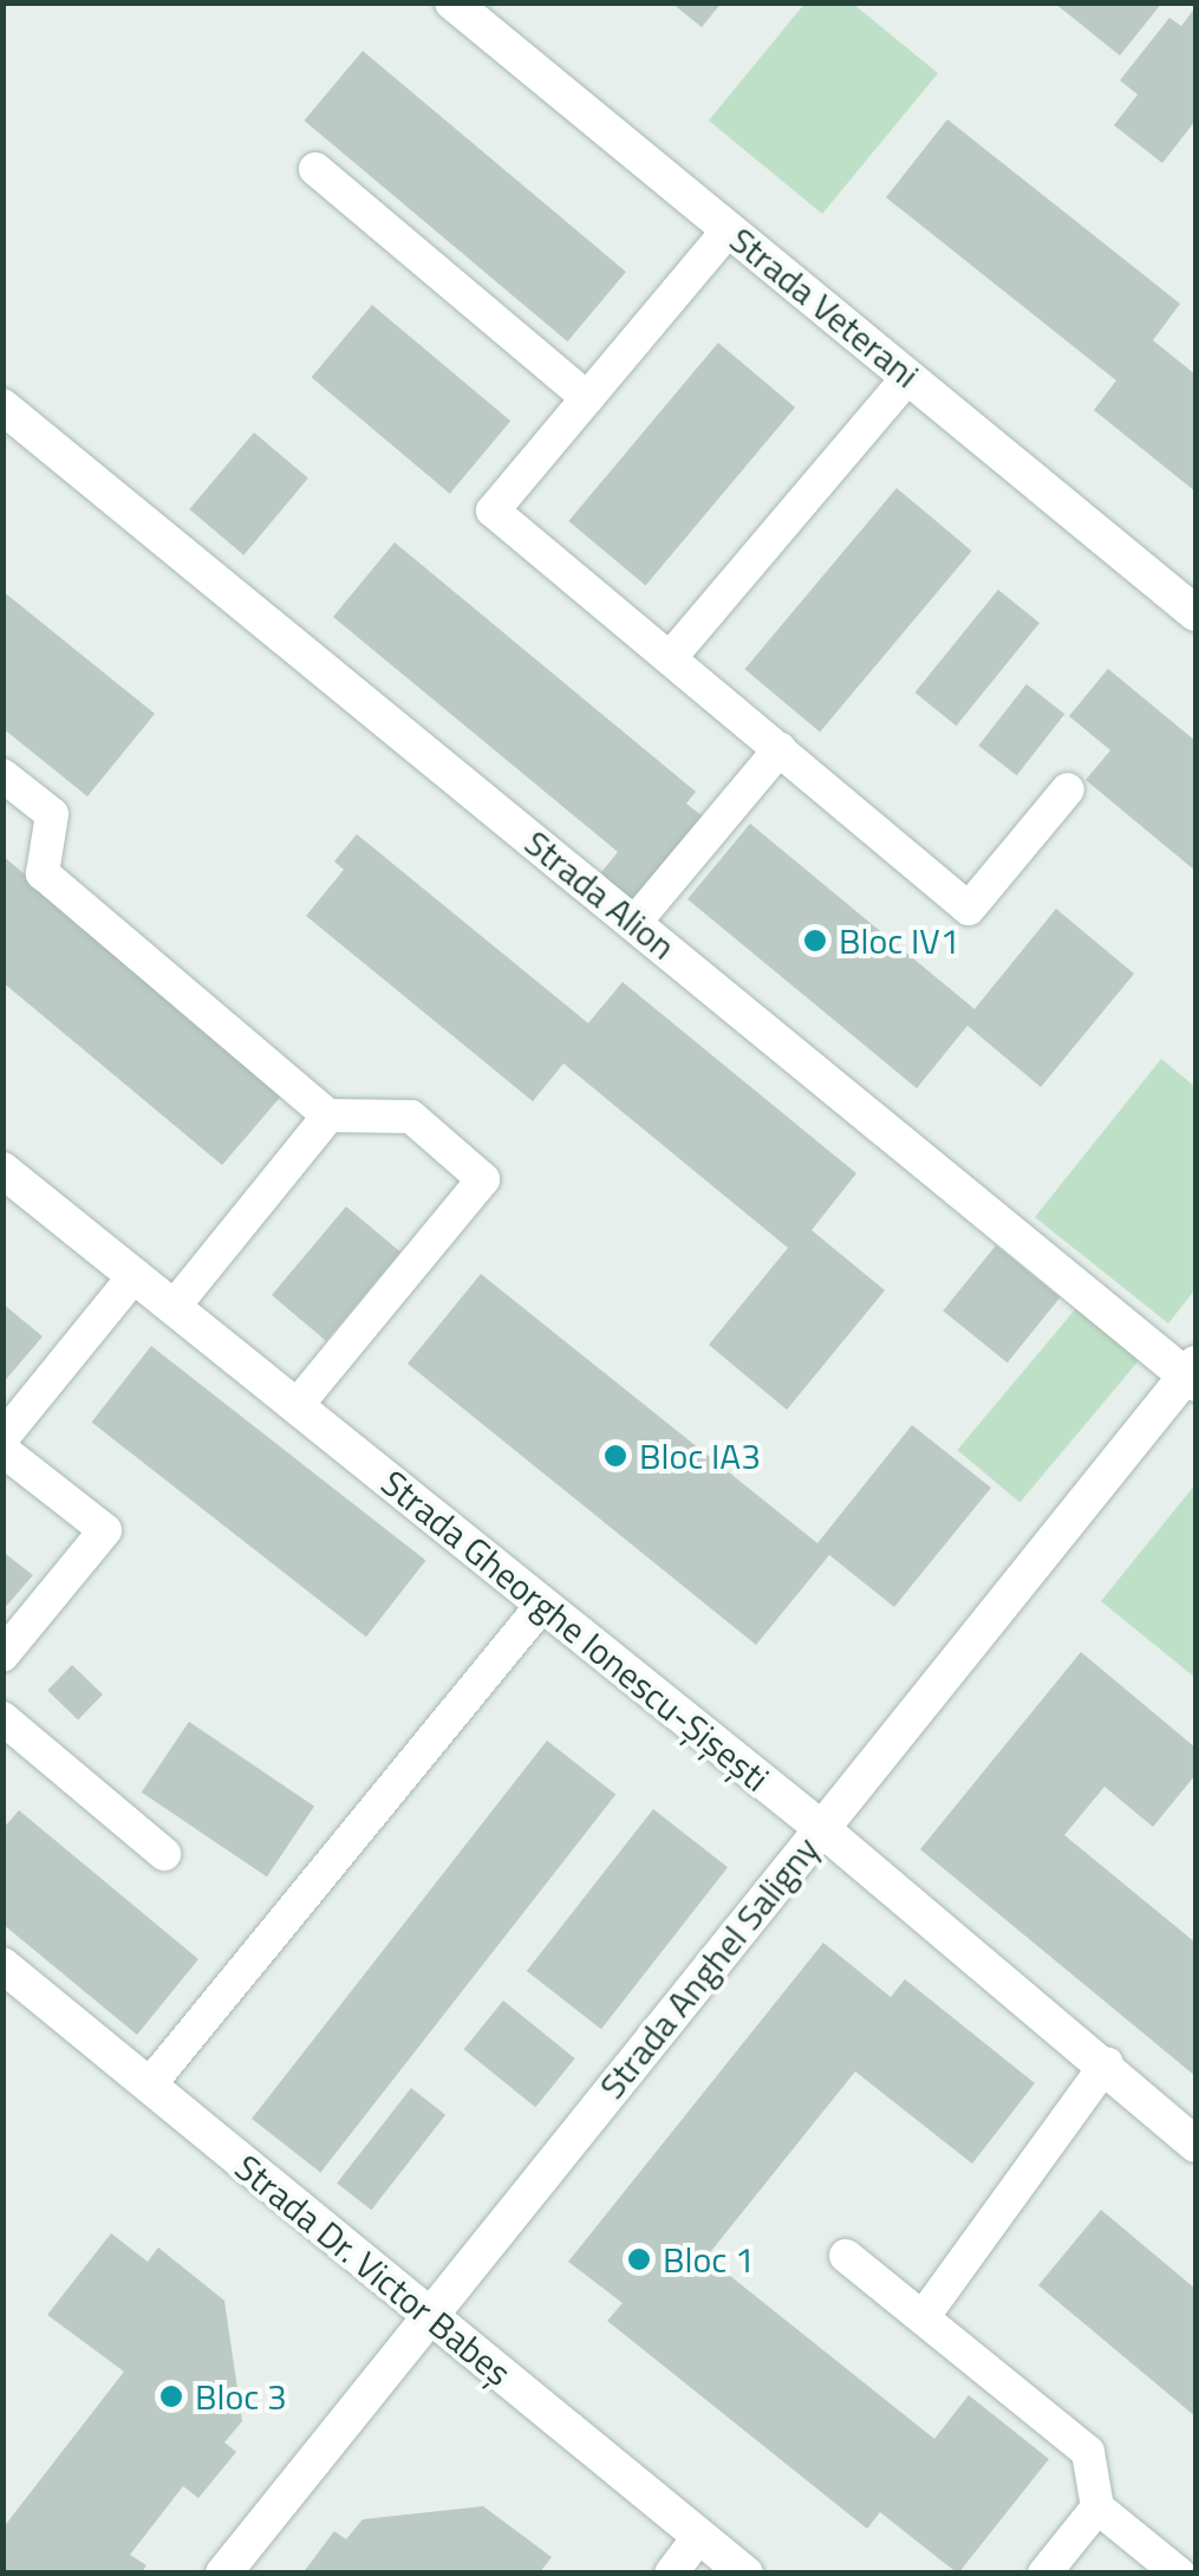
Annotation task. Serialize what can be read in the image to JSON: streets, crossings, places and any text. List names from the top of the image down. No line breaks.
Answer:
{"streets":{"street":["Strada Veterani","Strada Alion","Strada Gheorghe Ionescu-Șișești","Strada Anghel Saligny","Strada Dr. Victor Babeș"]},"crossings":[["Strada Alion","Strada Anghel Saligny"],["Strada Gheorghe Ionescu-Șișești","Strada Anghel Saligny"],["Strada Anghel Saligny","Strada Dr. Victor Babeș"]],"places":["Bloc IV1","Bloc IA3","Bloc 1","Bloc 3"]}
